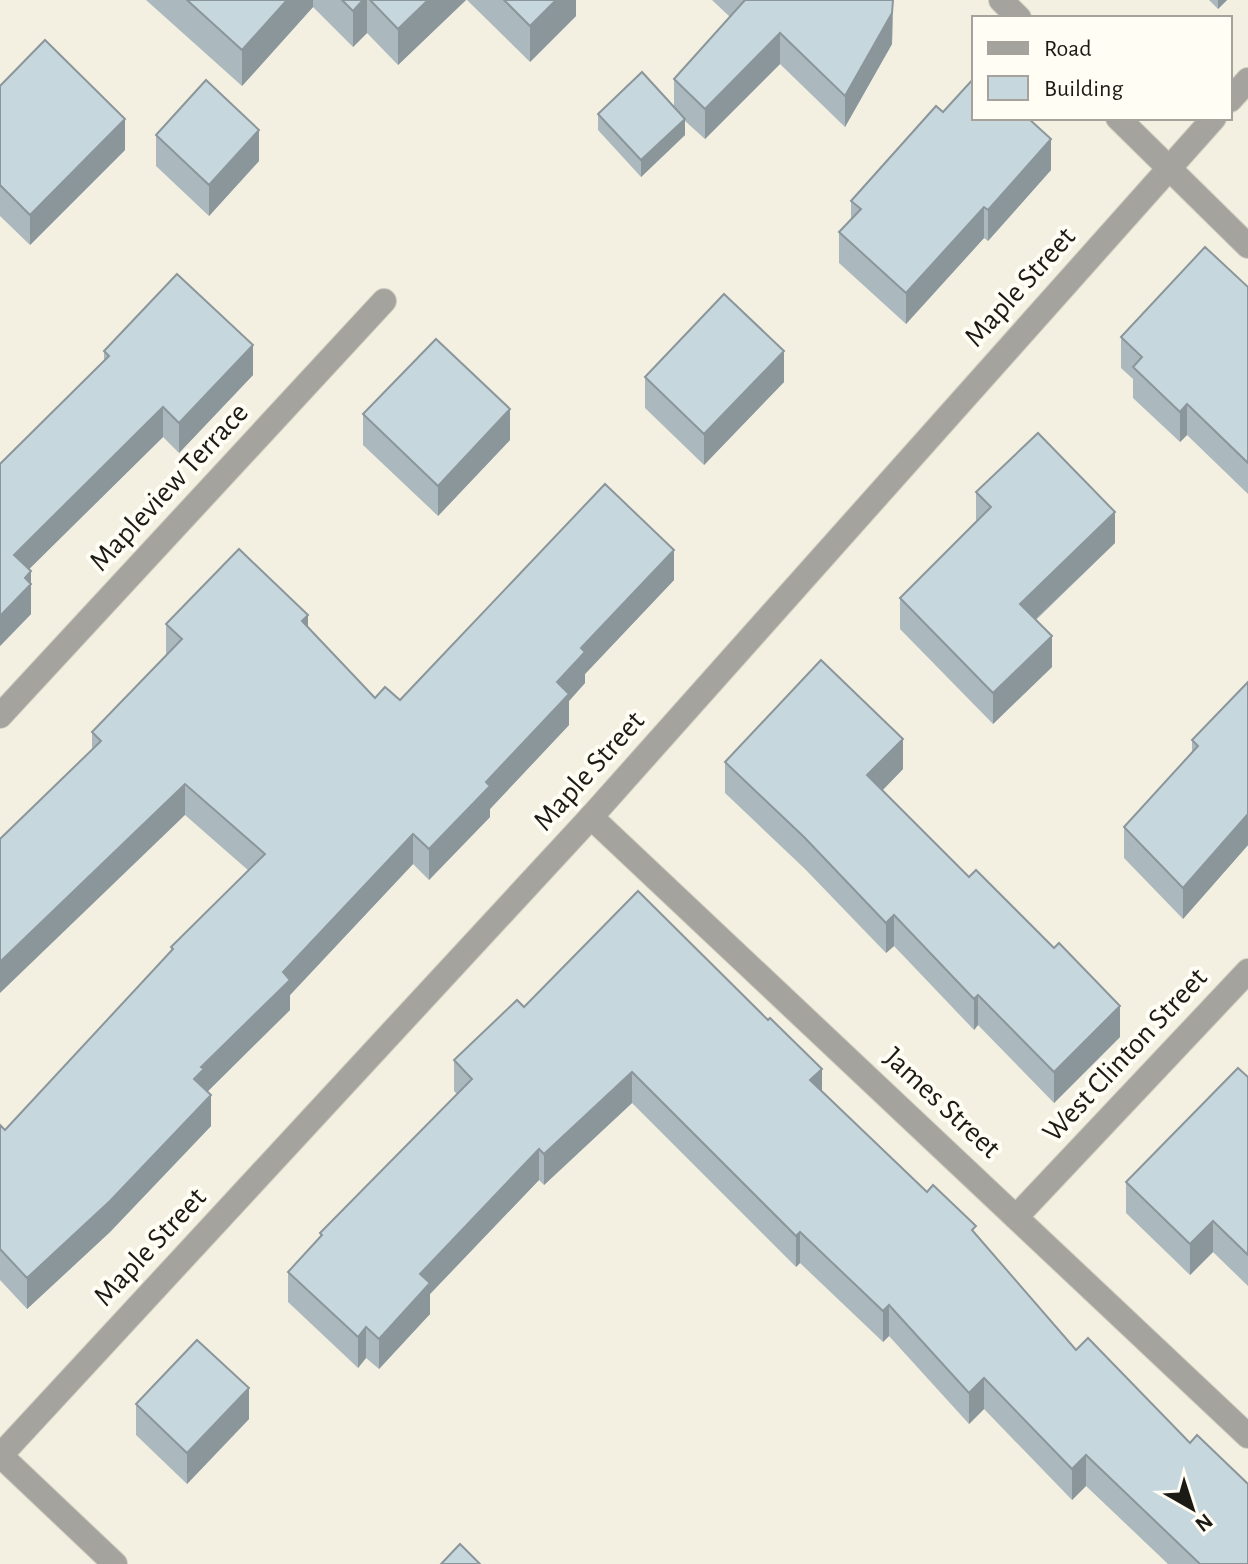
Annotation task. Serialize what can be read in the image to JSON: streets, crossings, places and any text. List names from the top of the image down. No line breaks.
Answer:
{"streets":{"street":["Maple Street","Mapleview Terrace","West Clinton Street","James Street"]},"crossings":[["Maple Street","James Street"],["West Clinton Street","James Street"]],"legend":["Road","Building"],"north":"bottom right"}
